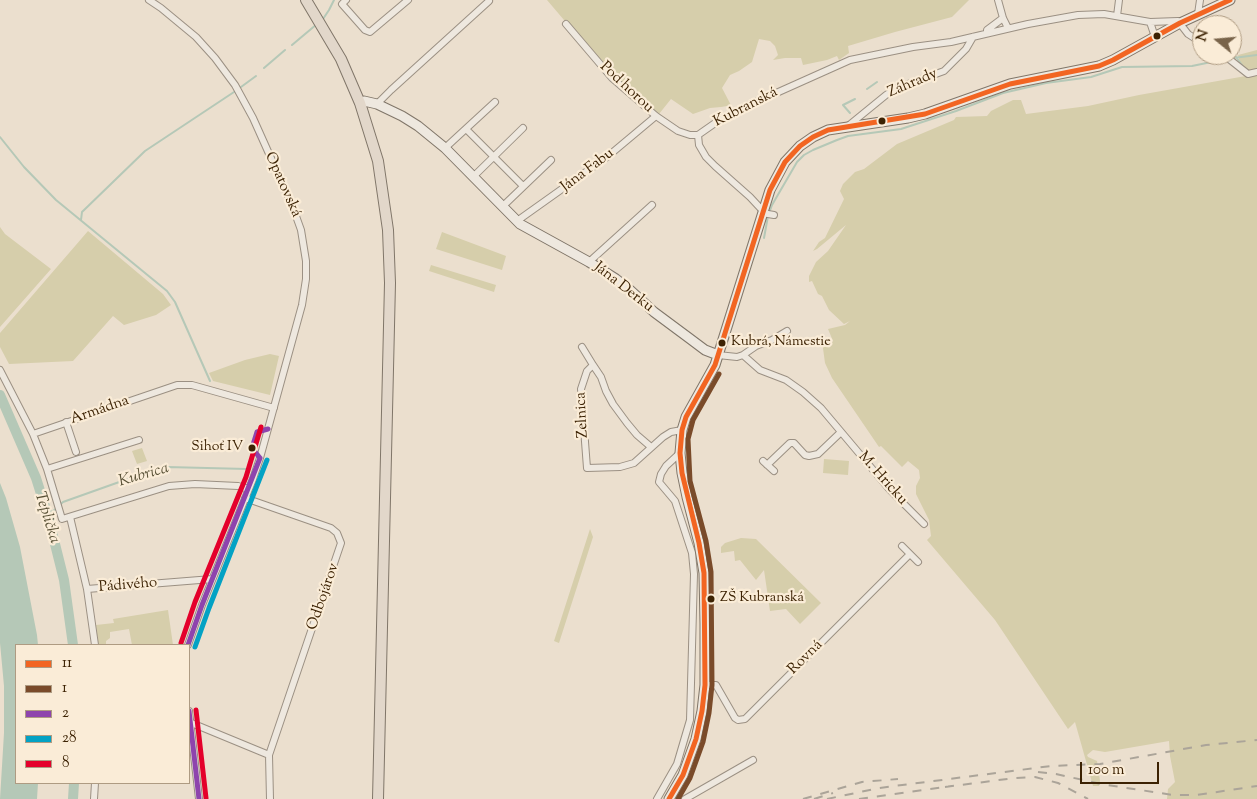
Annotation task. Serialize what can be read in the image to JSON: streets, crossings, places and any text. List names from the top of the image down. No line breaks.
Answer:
{"streets":{"street":["Záhrady","Pod horou","Kubranská","Jána Fabu","Opatovská","Jána Derku","Armádna","Zelnica","M. Hricku","Pádivého","Odbojárov","Rovná"]},"crossings":[["Záhrady","Kubranská"],["Pod horou","Kubranská"],["Pod horou","Jána Fabu"],["Jána Fabu","Jána Derku"],["Opatovská","Armádna"],["Opatovská","Pádivého"],["Opatovská","Odbojárov"]],"water":["Kubrica","Teplička"],"places":["Kubrá, Námestie","Sihoť IV","ZŠ Kubranská"],"lines":["transit line 11","transit line 1","transit line 8","transit line 2","transit line 28"],"legend":["11","1","2","28","8"],"scale_bar":"100 m","north":"left"}
